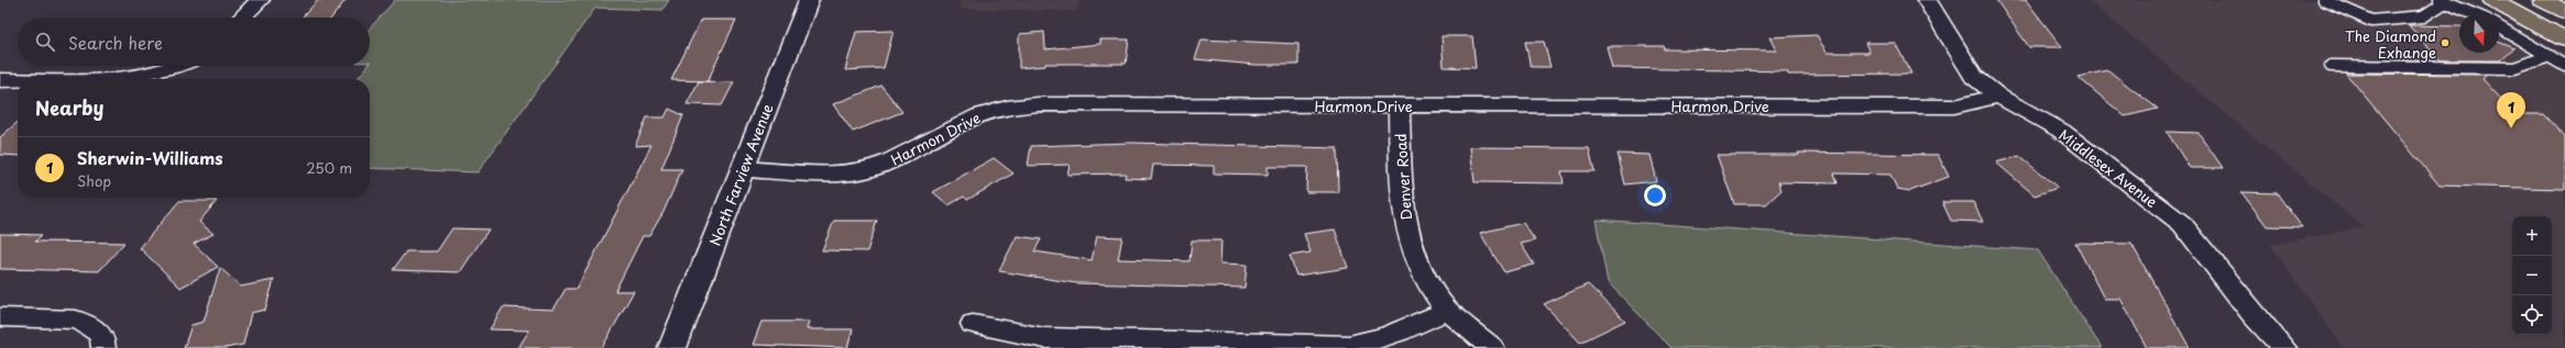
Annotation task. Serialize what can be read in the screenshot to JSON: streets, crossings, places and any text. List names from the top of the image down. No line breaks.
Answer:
{"streets":{"street":["Harmon Drive","Middlesex Avenue","North Farview Avenue","Denver Road"]},"crossings":[["Harmon Drive","Middlesex Avenue"],["Harmon Drive","North Farview Avenue"],["Harmon Drive","Denver Road"]],"places":["The Diamond Exhange"],"north":"bottom","page":{"search":"Search here","heading":"Nearby","pins":"1","list":[{"mark":"1","name":"Sherwin-Williams","note":"Shop","value":"250 m"}],"map_buttons":["+","−"]}}
